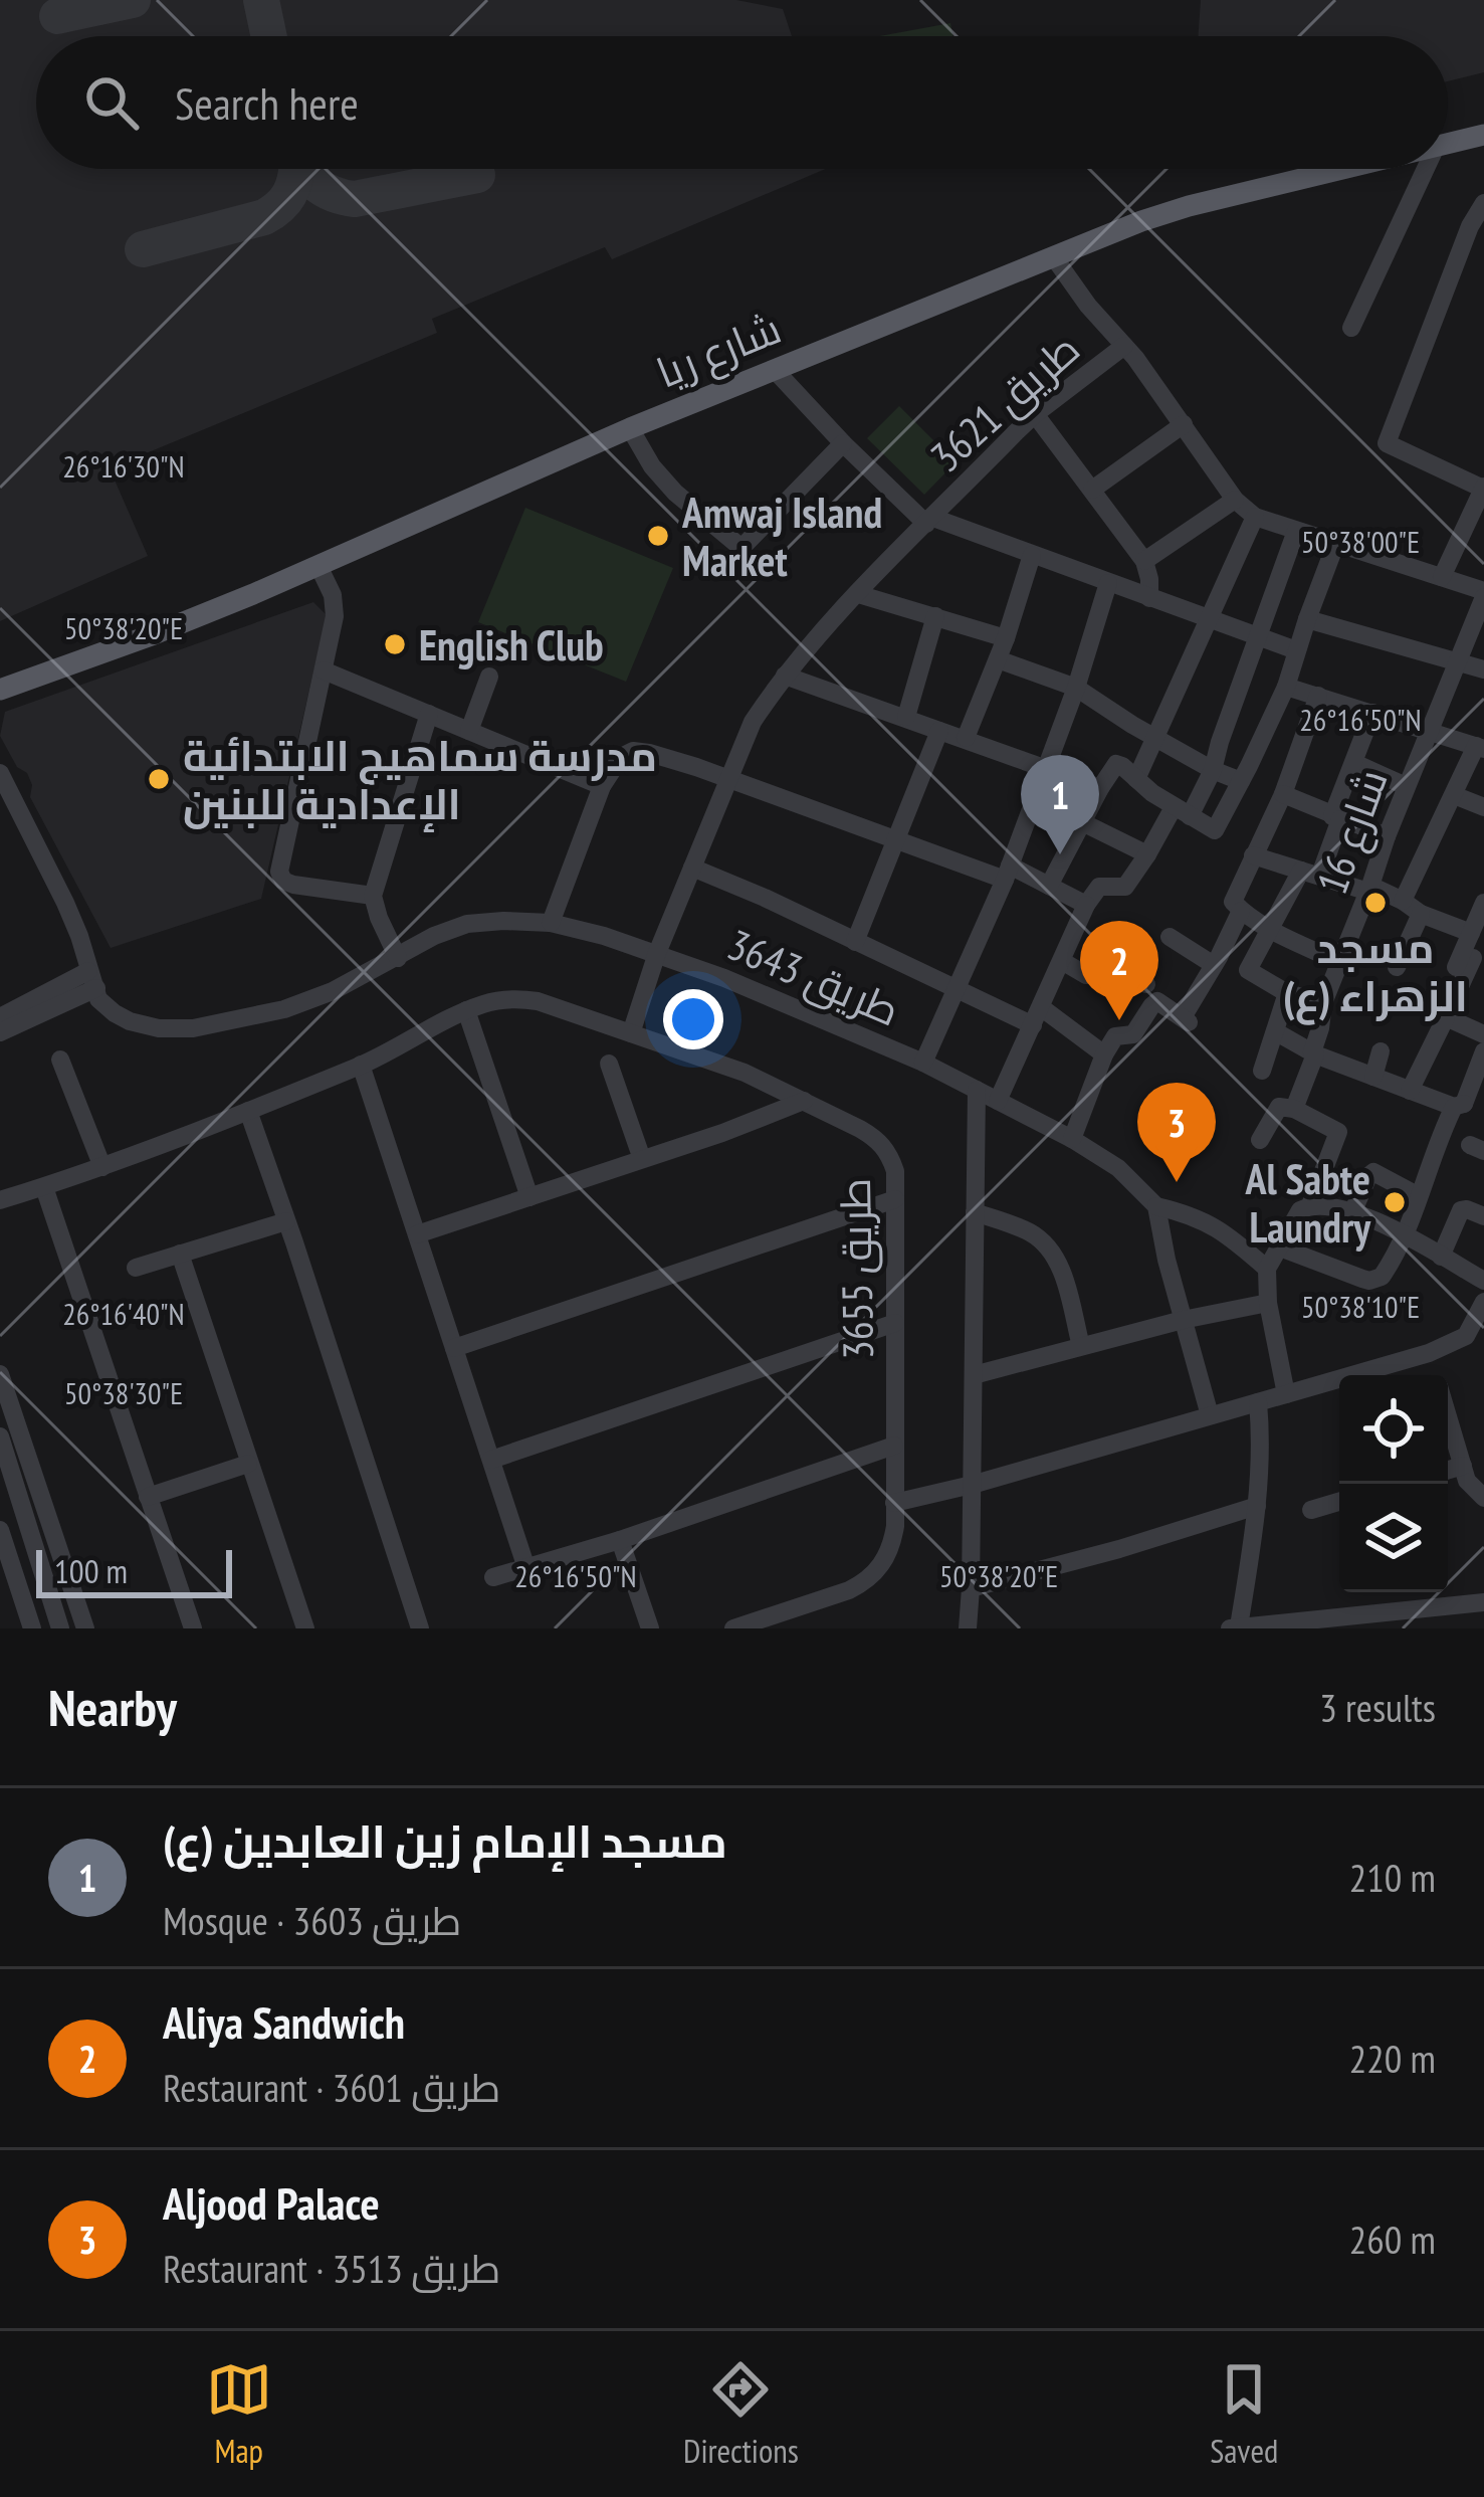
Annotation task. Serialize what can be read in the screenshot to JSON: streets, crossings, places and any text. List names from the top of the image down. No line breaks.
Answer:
{"streets":{"main road":["شارع ريا"],"street":["طريق 3621","شارع 16","طريق 3643","طريق 3655"]},"crossings":[["طريق 3621","طريق 3643"],["طريق 3621","طريق 3655"]],"places":["Amwaj Island Market","English Club","مدرسة سماهيج الابتدائية الإعدادية للبنين","مسجد الزهراء (ع)","Al Sabte Laundry"],"scale_bar":"100 m","page":{"search":"Search here","pins":["1","2","3"],"scale":"100 m","heading":["Nearby","3 results"],"list":[{"mark":"1","name":"مسجد الإمام زين العابدين (ع)","note":"Mosque · طريق 3603","value":"210 m"},{"mark":"2","name":"Aliya Sandwich","note":"Restaurant · طريق 3601","value":"220 m"},{"mark":"3","name":"Aljood Palace","note":"Restaurant · طريق 3513","value":"260 m"}],"nav":["Map","Directions","Saved"]},"coordinates":["26°16'30\"N","50°38'00\"E","50°38'20\"E","26°16'50\"N","50°38'10\"E","26°16'40\"N","50°38'30\"E"]}
